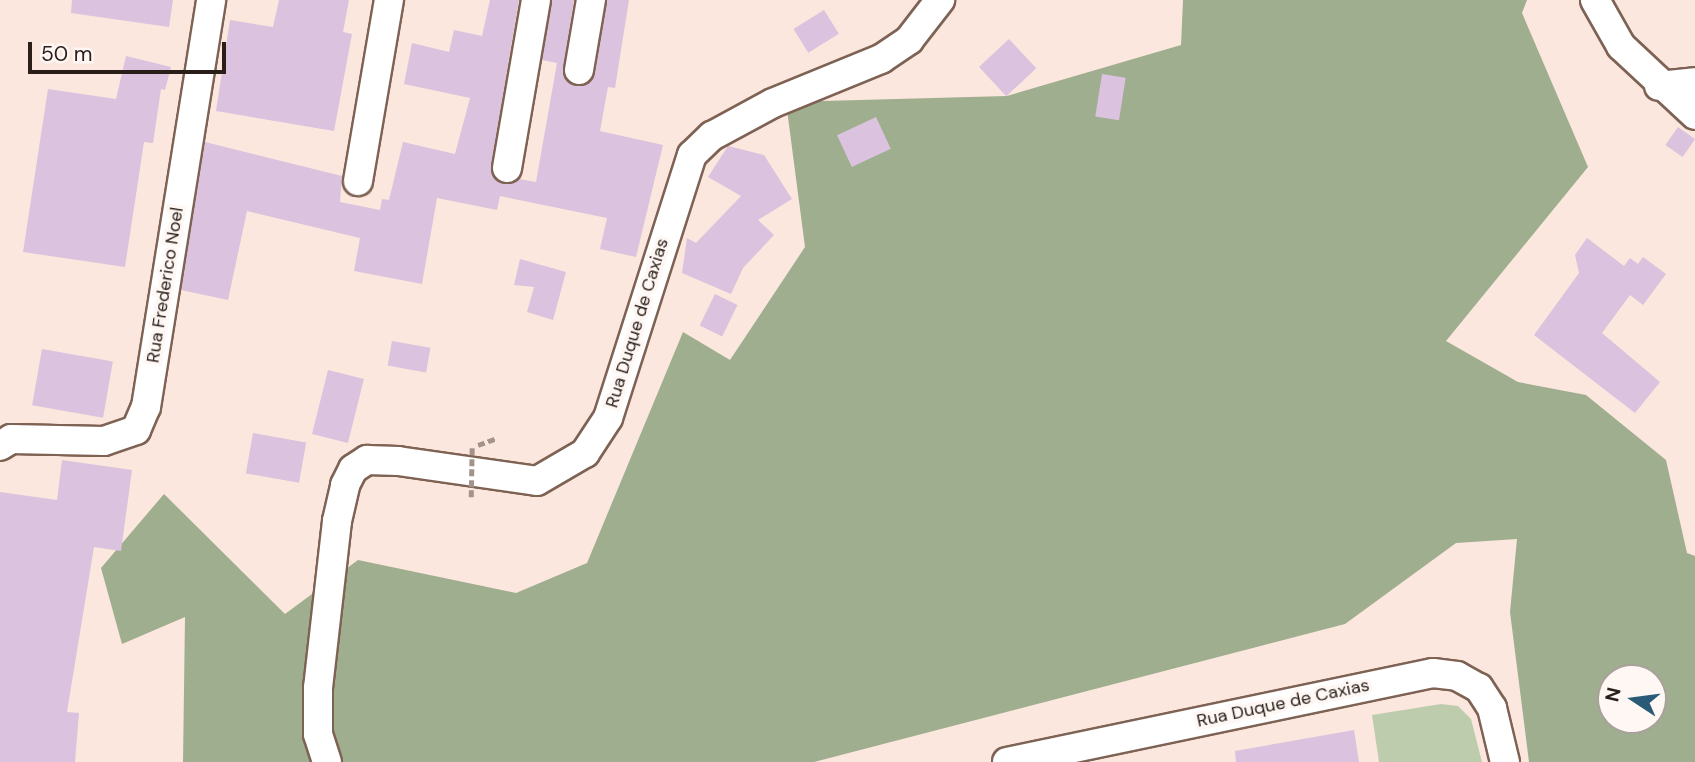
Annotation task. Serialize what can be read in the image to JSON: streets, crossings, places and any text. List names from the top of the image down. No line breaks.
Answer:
{"streets":{"street":["Rua Frederico Noel","Rua Duque de Caxias"]},"scale_bar":"50 m","north":"left"}
